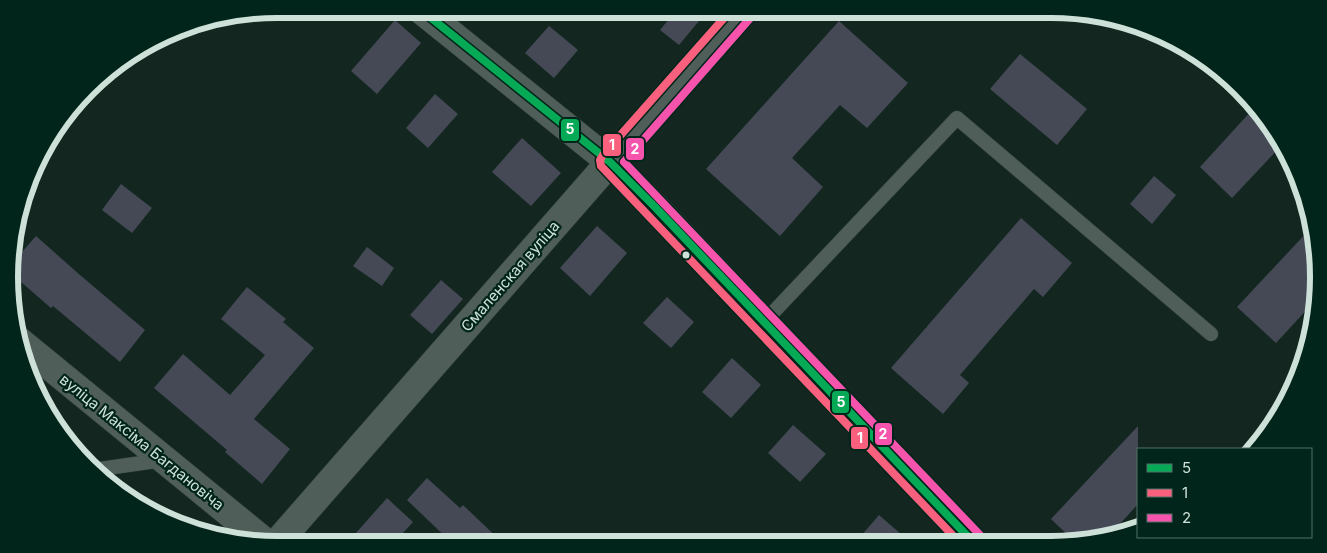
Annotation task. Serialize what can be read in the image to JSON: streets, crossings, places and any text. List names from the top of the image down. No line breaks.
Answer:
{"streets":{"street":["Смаленская вуліца","вуліца Максіма Багдановіча"]},"lines":["transit line 5","transit line 1","transit line 2"],"legend":["5","1","2"]}
